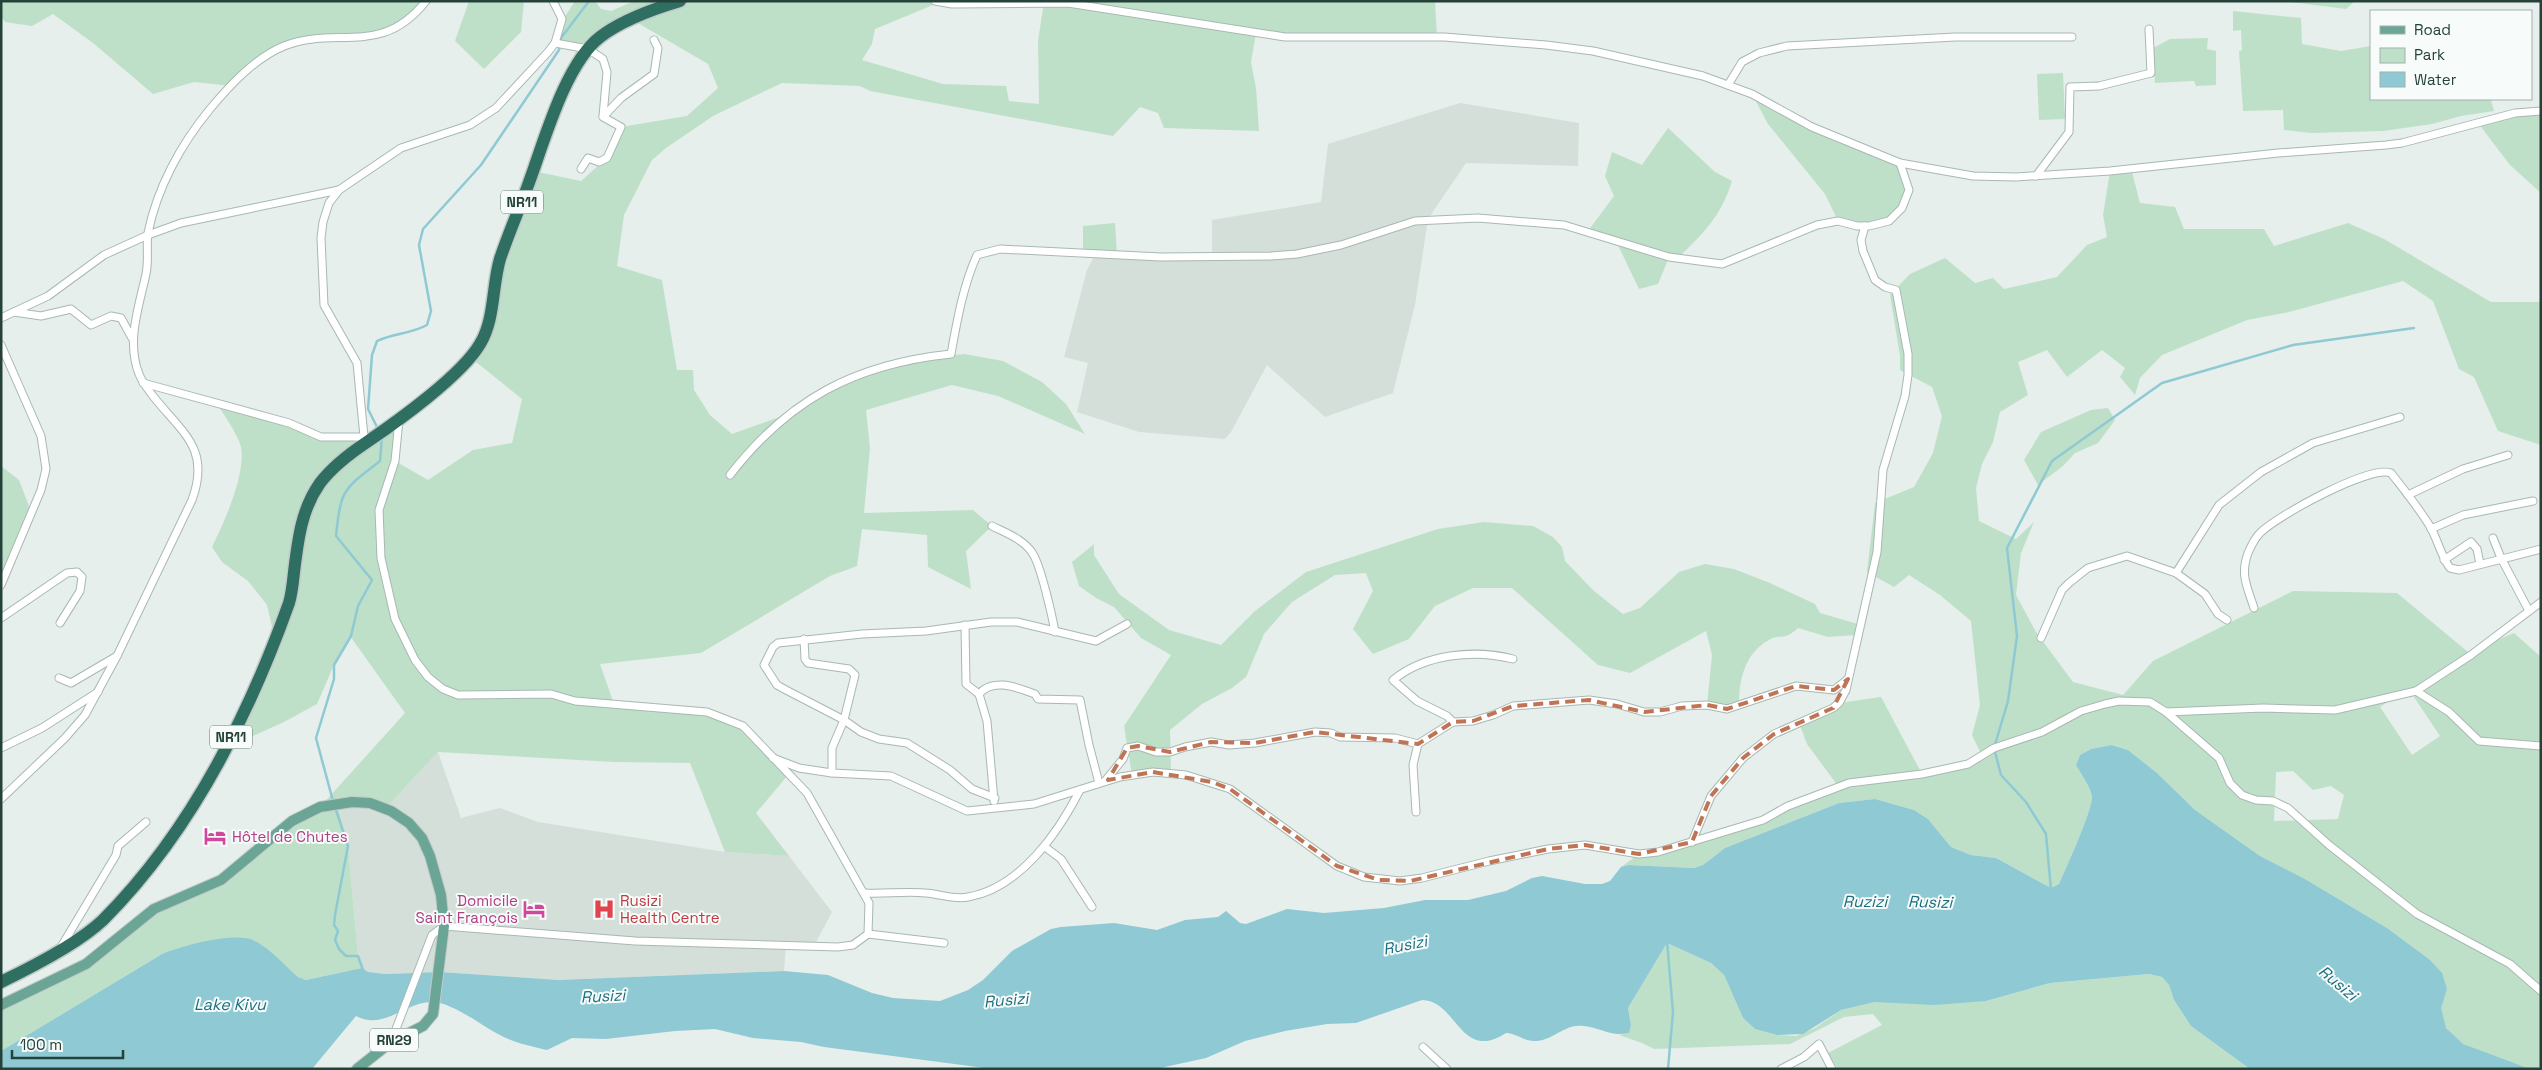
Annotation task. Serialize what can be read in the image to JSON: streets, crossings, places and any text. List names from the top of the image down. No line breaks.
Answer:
{"streets":{"highway":["NR11"],"main road":["RN29"]},"water":["Ruzizi","Rusizi","Lake Kivu"],"places":{"hotel":["Hôtel de Chutes","Domicile Saint François"],"hospital":["Rusizi Health Centre"]},"legend":["Road","Park","Water"],"scale_bar":"100 m"}
